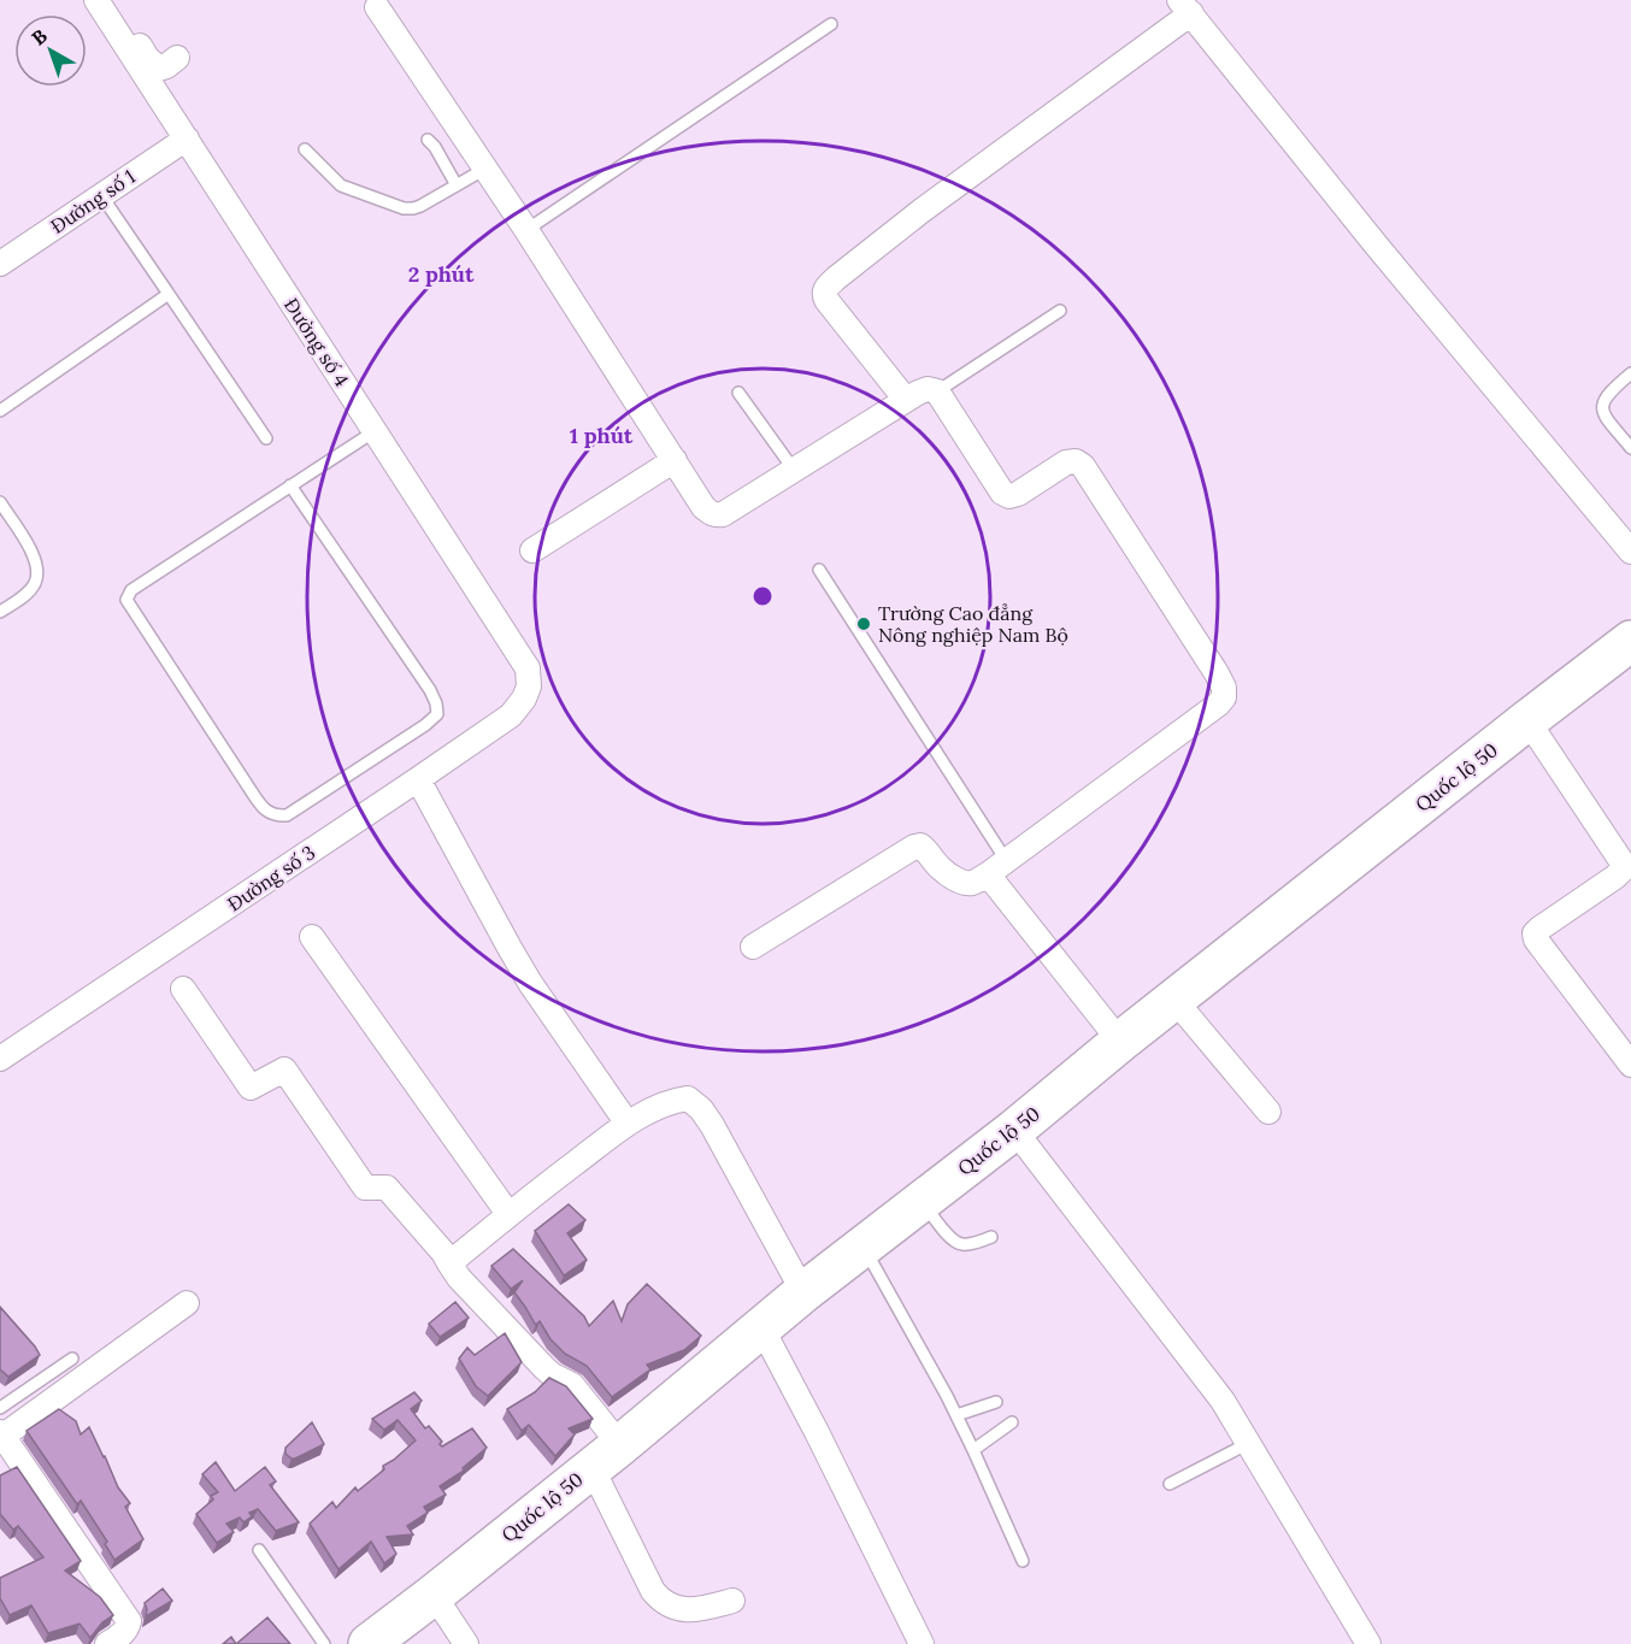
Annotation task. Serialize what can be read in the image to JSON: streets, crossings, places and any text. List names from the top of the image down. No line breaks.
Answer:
{"streets":{"highway":["Quốc lộ 50"],"street":["Đường số 1","Đường số 4","Đường số 3"]},"crossings":[["Đường số 1","Đường số 4"],["Đường số 4","Đường số 3"]],"places":["Trường Cao đẳng Nông nghiệp Nam Bộ"],"north":"top left","rings":["2 phút","1 phút"]}
